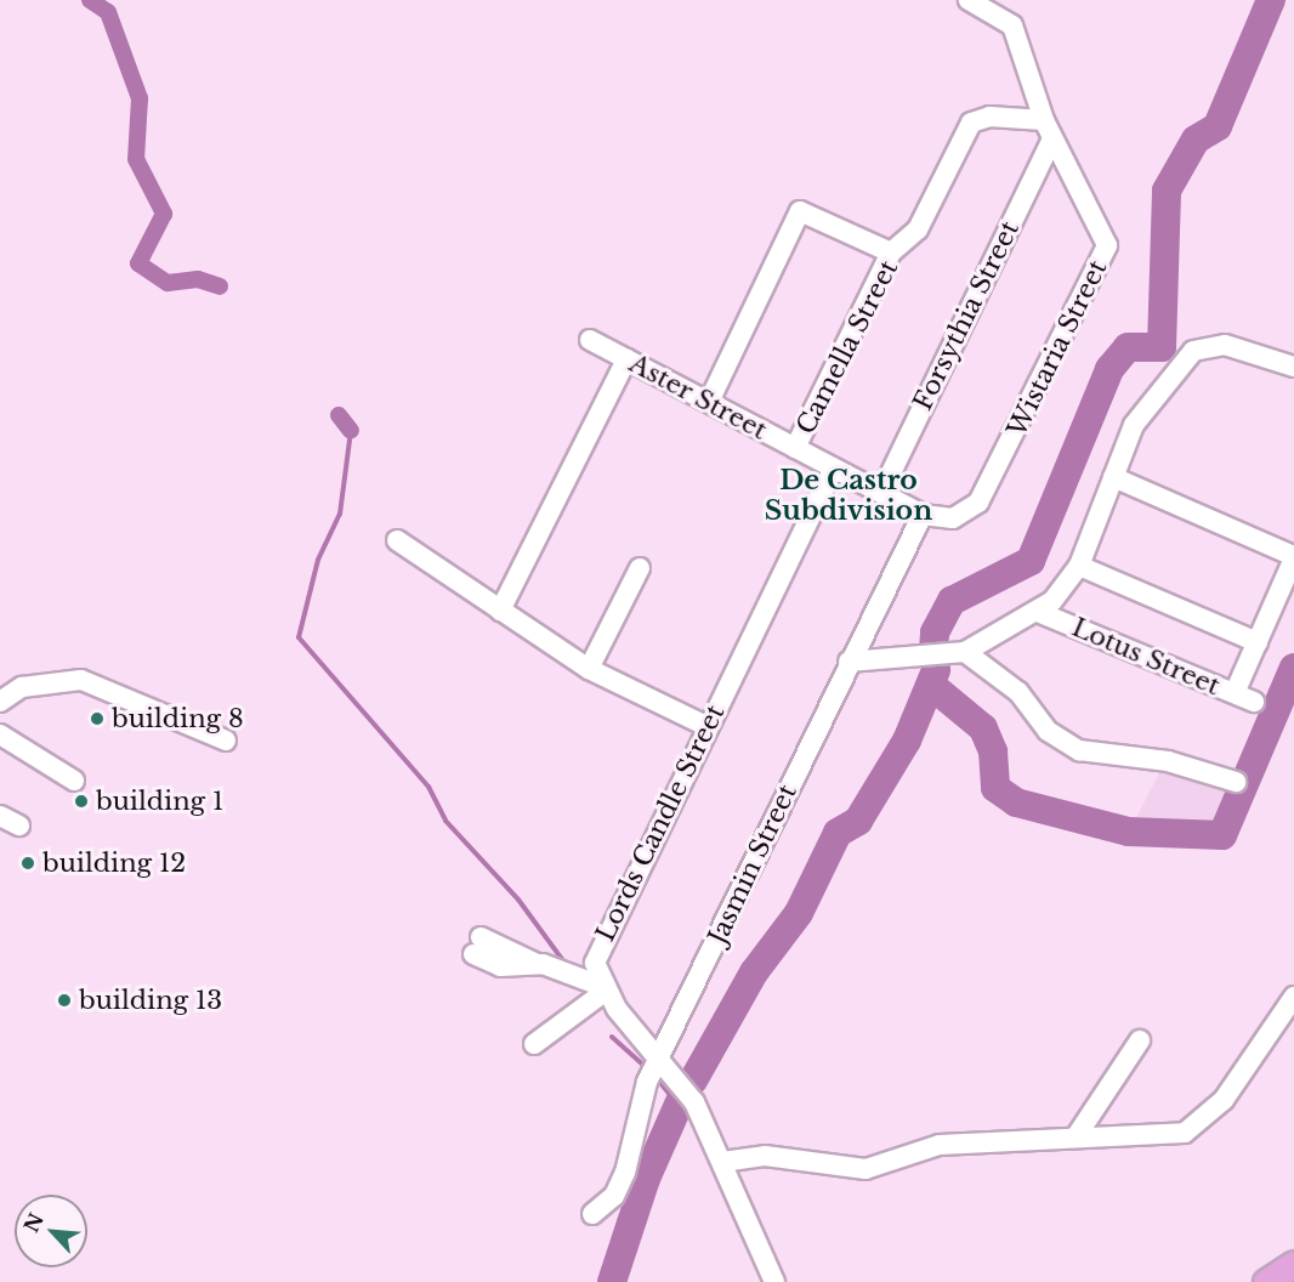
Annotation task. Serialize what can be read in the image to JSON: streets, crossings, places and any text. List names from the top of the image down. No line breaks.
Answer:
{"streets":{"street":["Forsythia Street","Camella Street","Wistaria Street","Aster Street","Lotus Street","Lords Candle Street","Jasmin Street"]},"crossings":[["Forsythia Street","Camella Street"],["Forsythia Street","Wistaria Street"],["Forsythia Street","Aster Street"],["Camella Street","Wistaria Street"],["Camella Street","Aster Street"],["Wistaria Street","Aster Street"],["Wistaria Street","Jasmin Street"],["Aster Street","Lords Candle Street"],["Aster Street","Jasmin Street"]],"districts":["De Castro Subdivision"],"places":["building 8","building 1","building 12","building 13"],"north":"top left"}
